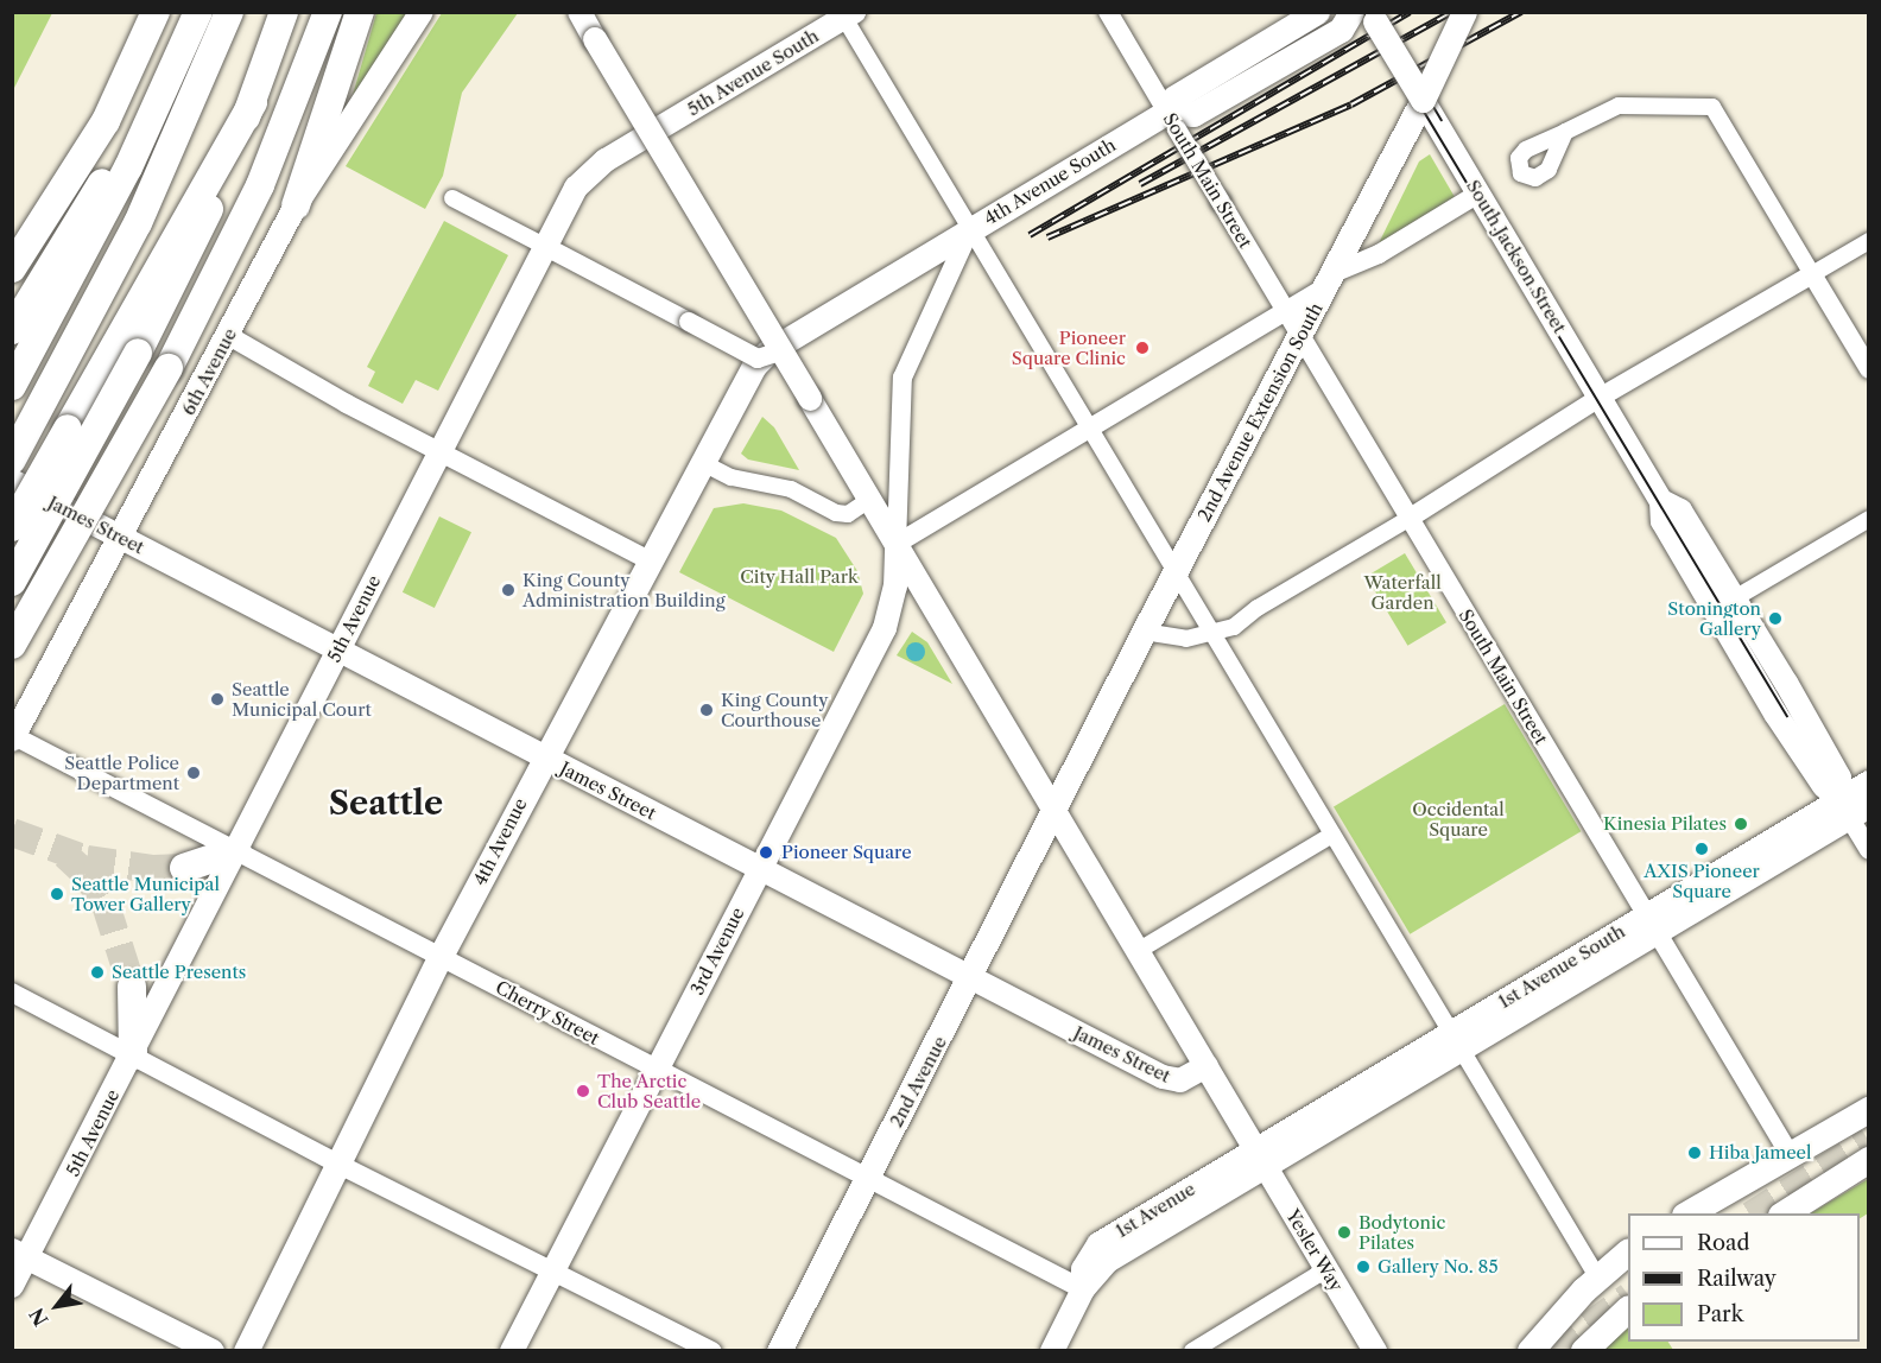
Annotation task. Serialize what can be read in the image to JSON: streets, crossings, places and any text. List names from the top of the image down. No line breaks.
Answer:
{"streets":{"main road":["5th Avenue South","4th Avenue South","South Jackson Street","6th Avenue","2nd Avenue Extension South","James Street","5th Avenue","4th Avenue","3rd Avenue","1st Avenue South","2nd Avenue","1st Avenue","Yesler Way"],"street":["South Main Street","Cherry Street"]},"crossings":[["5th Avenue South","5th Avenue"],["South Main Street","4th Avenue South"],["South Main Street","2nd Avenue Extension South"],["South Main Street","1st Avenue South"],["4th Avenue South","4th Avenue"],["4th Avenue South","Yesler Way"],["South Jackson Street","2nd Avenue Extension South"],["South Jackson Street","1st Avenue South"],["6th Avenue","James Street"],["6th Avenue","Cherry Street"],["2nd Avenue Extension South","2nd Avenue"],["2nd Avenue Extension South","Yesler Way"],["James Street","5th Avenue"],["James Street","4th Avenue"],["James Street","3rd Avenue"],["James Street","2nd Avenue"],["James Street","Yesler Way"],["5th Avenue","Cherry Street"],["4th Avenue","Cherry Street"],["4th Avenue","Yesler Way"],["3rd Avenue","Cherry Street"],["3rd Avenue","Yesler Way"],["1st Avenue South","1st Avenue"],["1st Avenue South","Yesler Way"],["Cherry Street","2nd Avenue"],["Cherry Street","1st Avenue"],["2nd Avenue","Yesler Way"],["1st Avenue","Yesler Way"]],"districts":["Seattle"],"parks":["City Hall Park","Waterfall Garden","Occidental Square"],"places":["Pioneer Square Clinic","King County Administration Building","Stonington Gallery","Seattle Municipal Court","King County Courthouse","Seattle Police Department","Kinesia Pilates","AXIS Pioneer Square","Pioneer Square","Seattle Municipal Tower Gallery","Seattle Presents","The Arctic Club Seattle","Hiba Jameel","Bodytonic Pilates","Gallery No. 85"],"legend":["Road","Railway","Park"],"north":"bottom left"}
